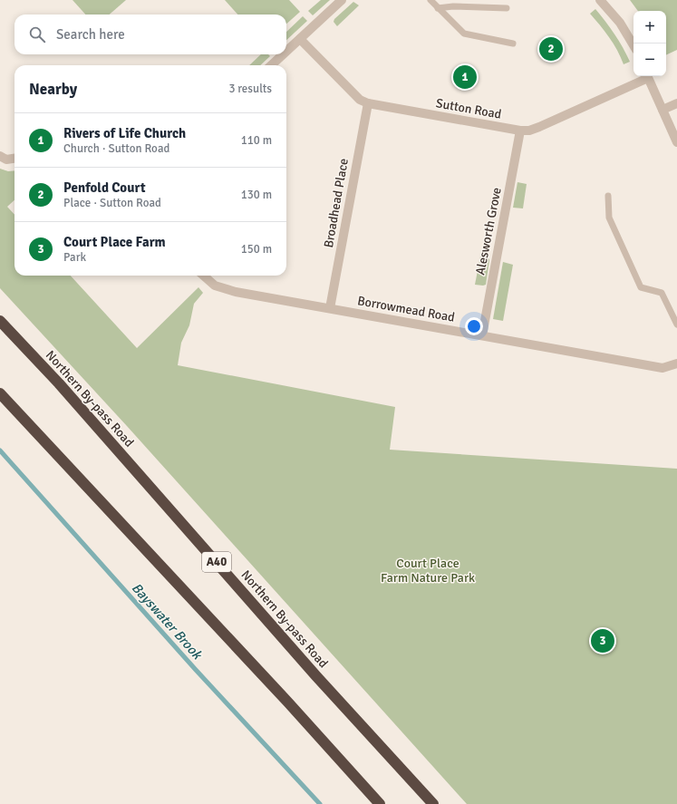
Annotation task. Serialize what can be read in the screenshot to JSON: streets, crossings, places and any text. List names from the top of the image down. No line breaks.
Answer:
{"streets":{"highway":["Northern By-pass Road","A40"],"street":["Sutton Road","Broadhead Place","Alesworth Grove","Borrowmead Road"]},"crossings":[["Sutton Road","Broadhead Place"],["Sutton Road","Alesworth Grove"],["Broadhead Place","Borrowmead Road"],["Alesworth Grove","Borrowmead Road"]],"water":["Bayswater Brook"],"parks":["Court Place Farm Nature Park"],"page":{"map_buttons":["+","−"],"search":"Search here","pins":["2","1","3"],"heading":["Nearby","3 results"],"list":[{"mark":"1","name":"Rivers of Life Church","note":"Church · Sutton Road","value":"110 m"},{"mark":"2","name":"Penfold Court","note":"Place · Sutton Road","value":"130 m"},{"mark":"3","name":"Court Place Farm","note":"Park","value":"150 m"}]}}
